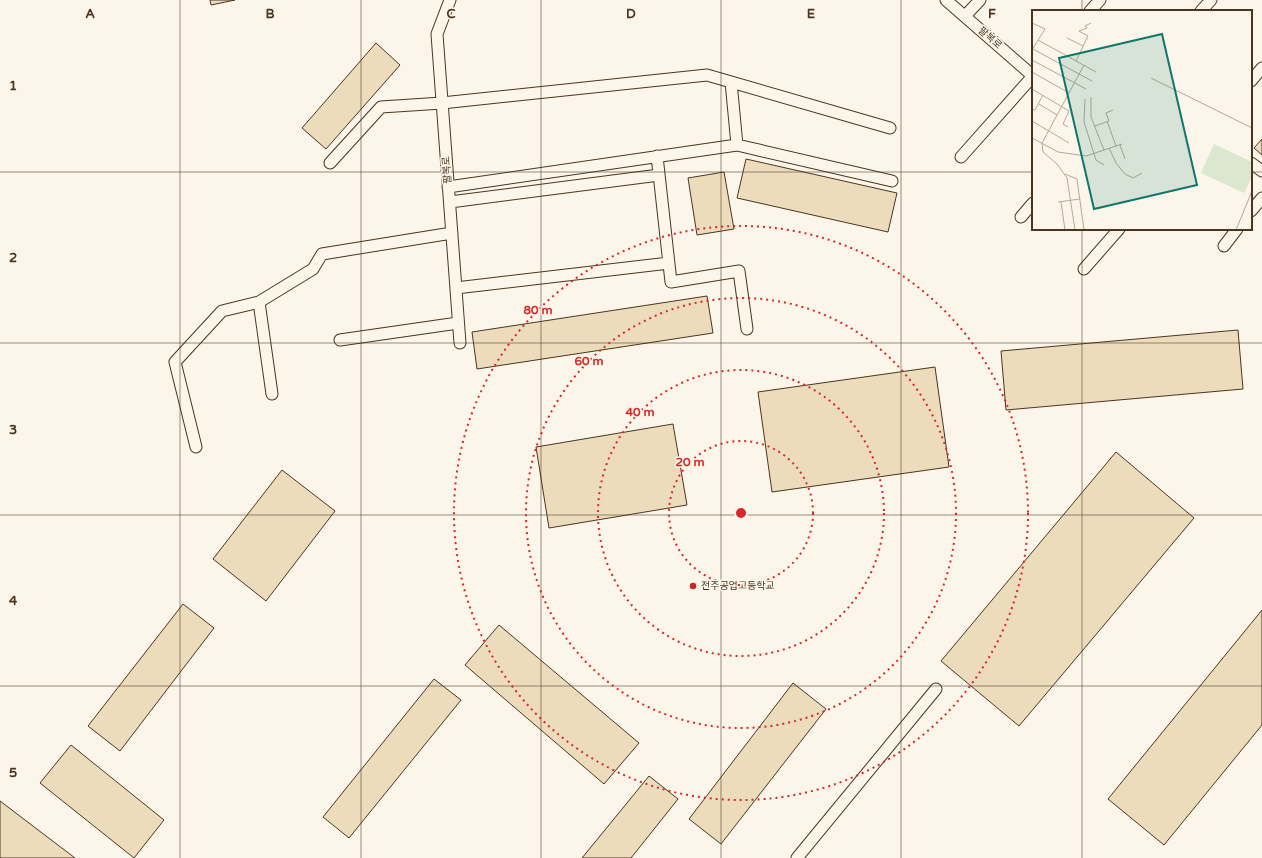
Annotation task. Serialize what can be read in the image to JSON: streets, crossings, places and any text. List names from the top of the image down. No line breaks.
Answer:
{"streets":{"lane":["팔복로"]},"places":["전주공업고등학교"],"grid":{"columns":["A","B","C","D","E","F"],"rows":["1","2","3","4","5"]},"rings":["80 m","60 m","40 m","20 m"]}
